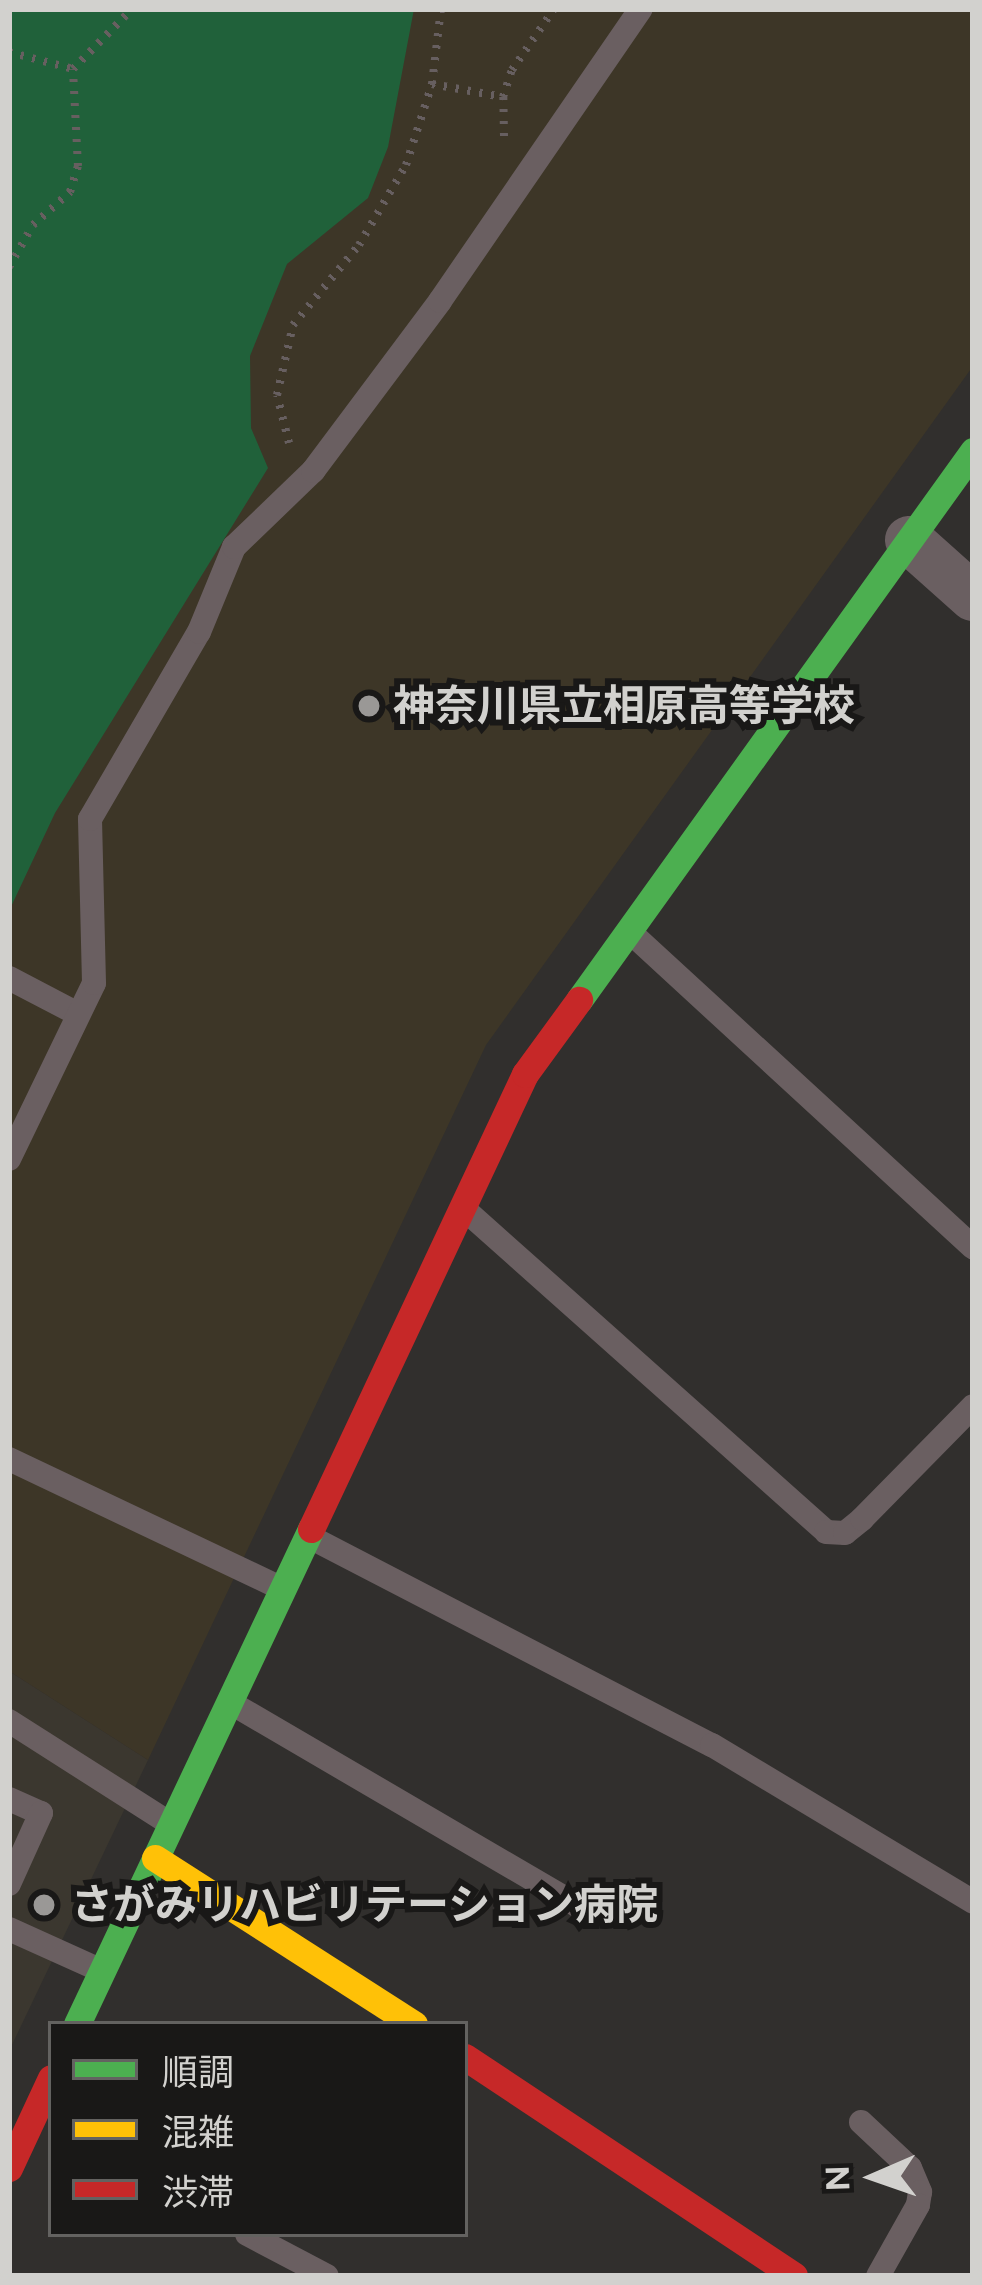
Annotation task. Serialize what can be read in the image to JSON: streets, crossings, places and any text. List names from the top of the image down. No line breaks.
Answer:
{"places":["神奈川県立相原高等学校","さがみリハビリテーション病院"],"legend":["順調","混雑","渋滞"],"north":"left"}
